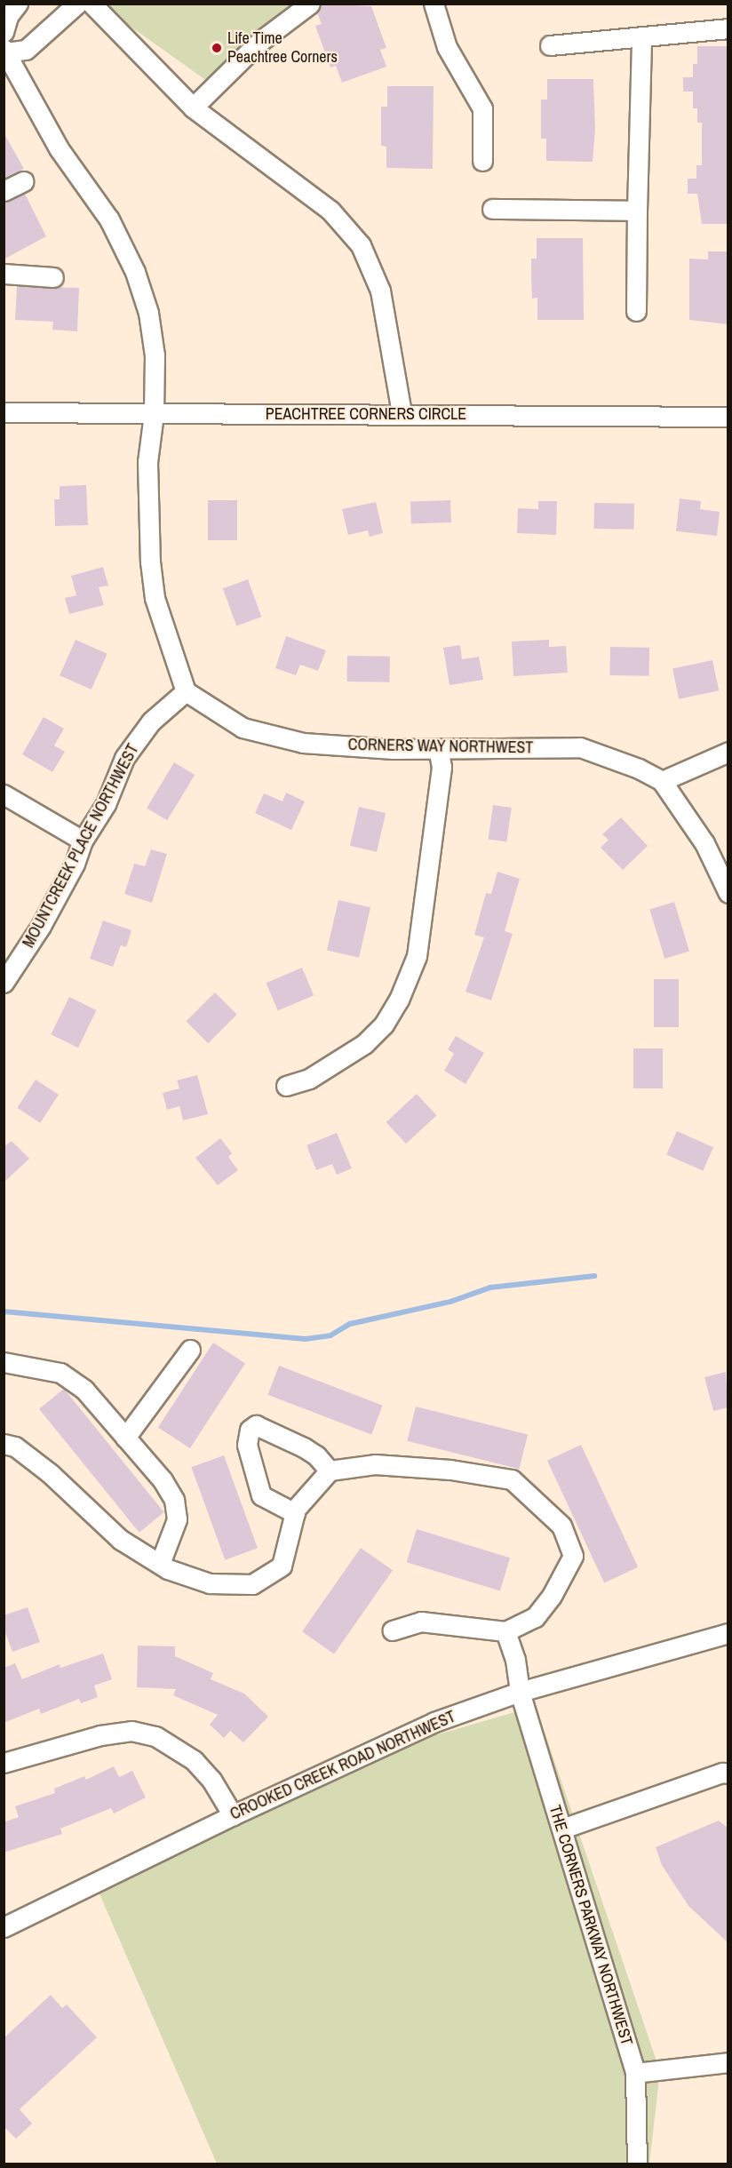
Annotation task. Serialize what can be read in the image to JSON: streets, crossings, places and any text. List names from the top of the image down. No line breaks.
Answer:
{"streets":{"street":["PEACHTREE CORNERS CIRCLE","CORNERS WAY NORTHWEST","MOUNTCREEK PLACE NORTHWEST","CROOKED CREEK ROAD NORTHWEST","THE CORNERS PARKWAY NORTHWEST"]},"crossings":[["CORNERS WAY NORTHWEST","MOUNTCREEK PLACE NORTHWEST"],["CROOKED CREEK ROAD NORTHWEST","THE CORNERS PARKWAY NORTHWEST"]],"places":["Life Time Peachtree Corners"]}
